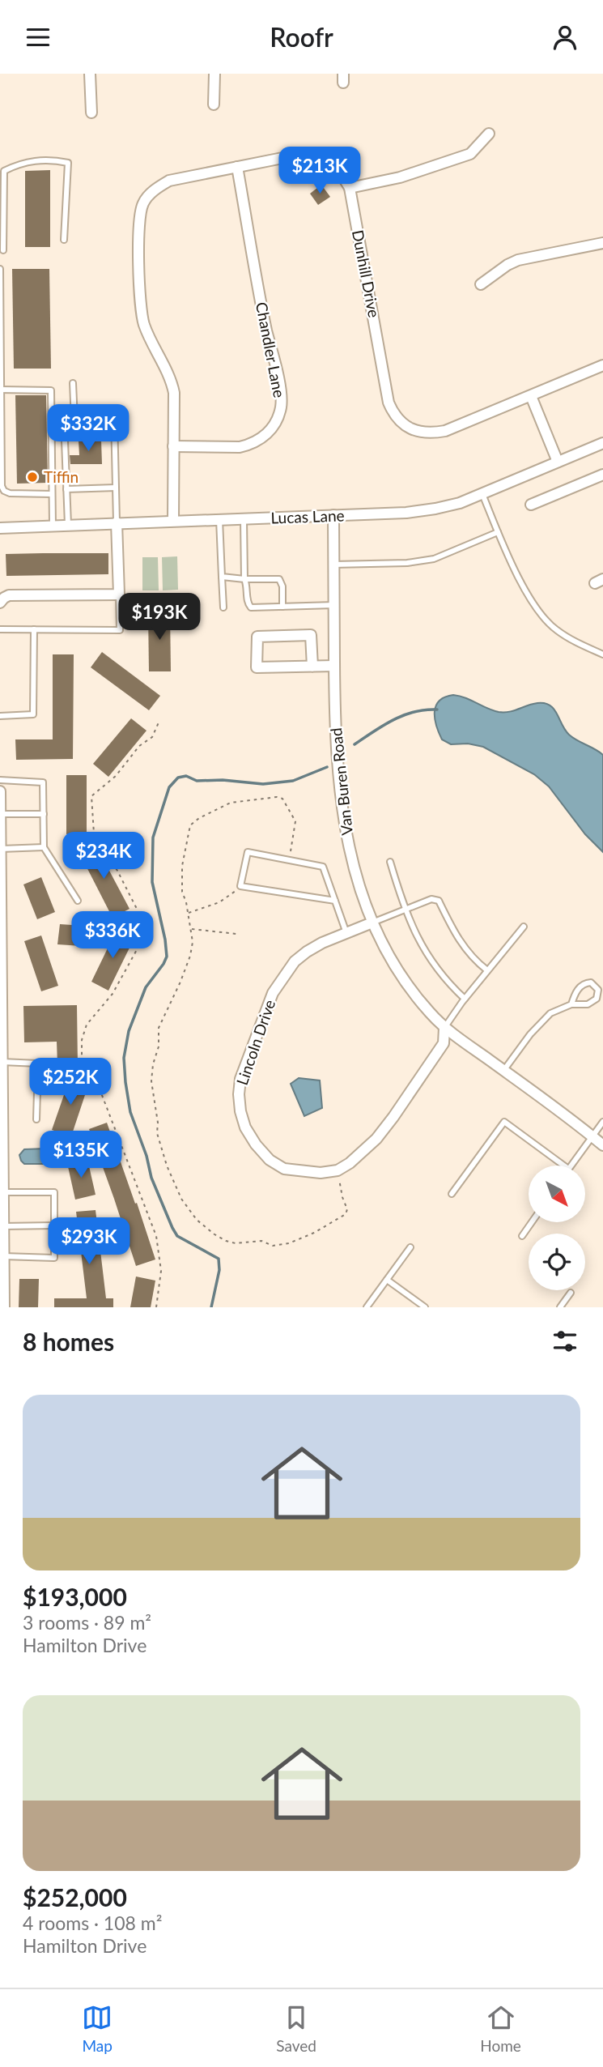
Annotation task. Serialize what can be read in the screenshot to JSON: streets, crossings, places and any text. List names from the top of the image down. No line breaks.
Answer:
{"streets":{"street":["Dunhill Drive","Chandler Lane","Lucas Lane","Van Buren Road","Lincoln Drive"]},"crossings":[["Dunhill Drive","Chandler Lane"],["Dunhill Drive","Lucas Lane"],["Lucas Lane","Van Buren Road"],["Van Buren Road","Lincoln Drive"]],"places":["Tiffin"],"north":"bottom right","page":{"header":"Roofr","price":["$213K","$332K","$193K","$234K","$336K","$252K","$135K","$293K"],"heading":"8 homes","list":[{"name":"$193,000","note":"3 rooms · 89 m² · Hamilton Drive"},{"name":"$252,000","note":"4 rooms · 108 m² · Hamilton Drive"}],"tabs":["Map","Saved","Home"]}}
